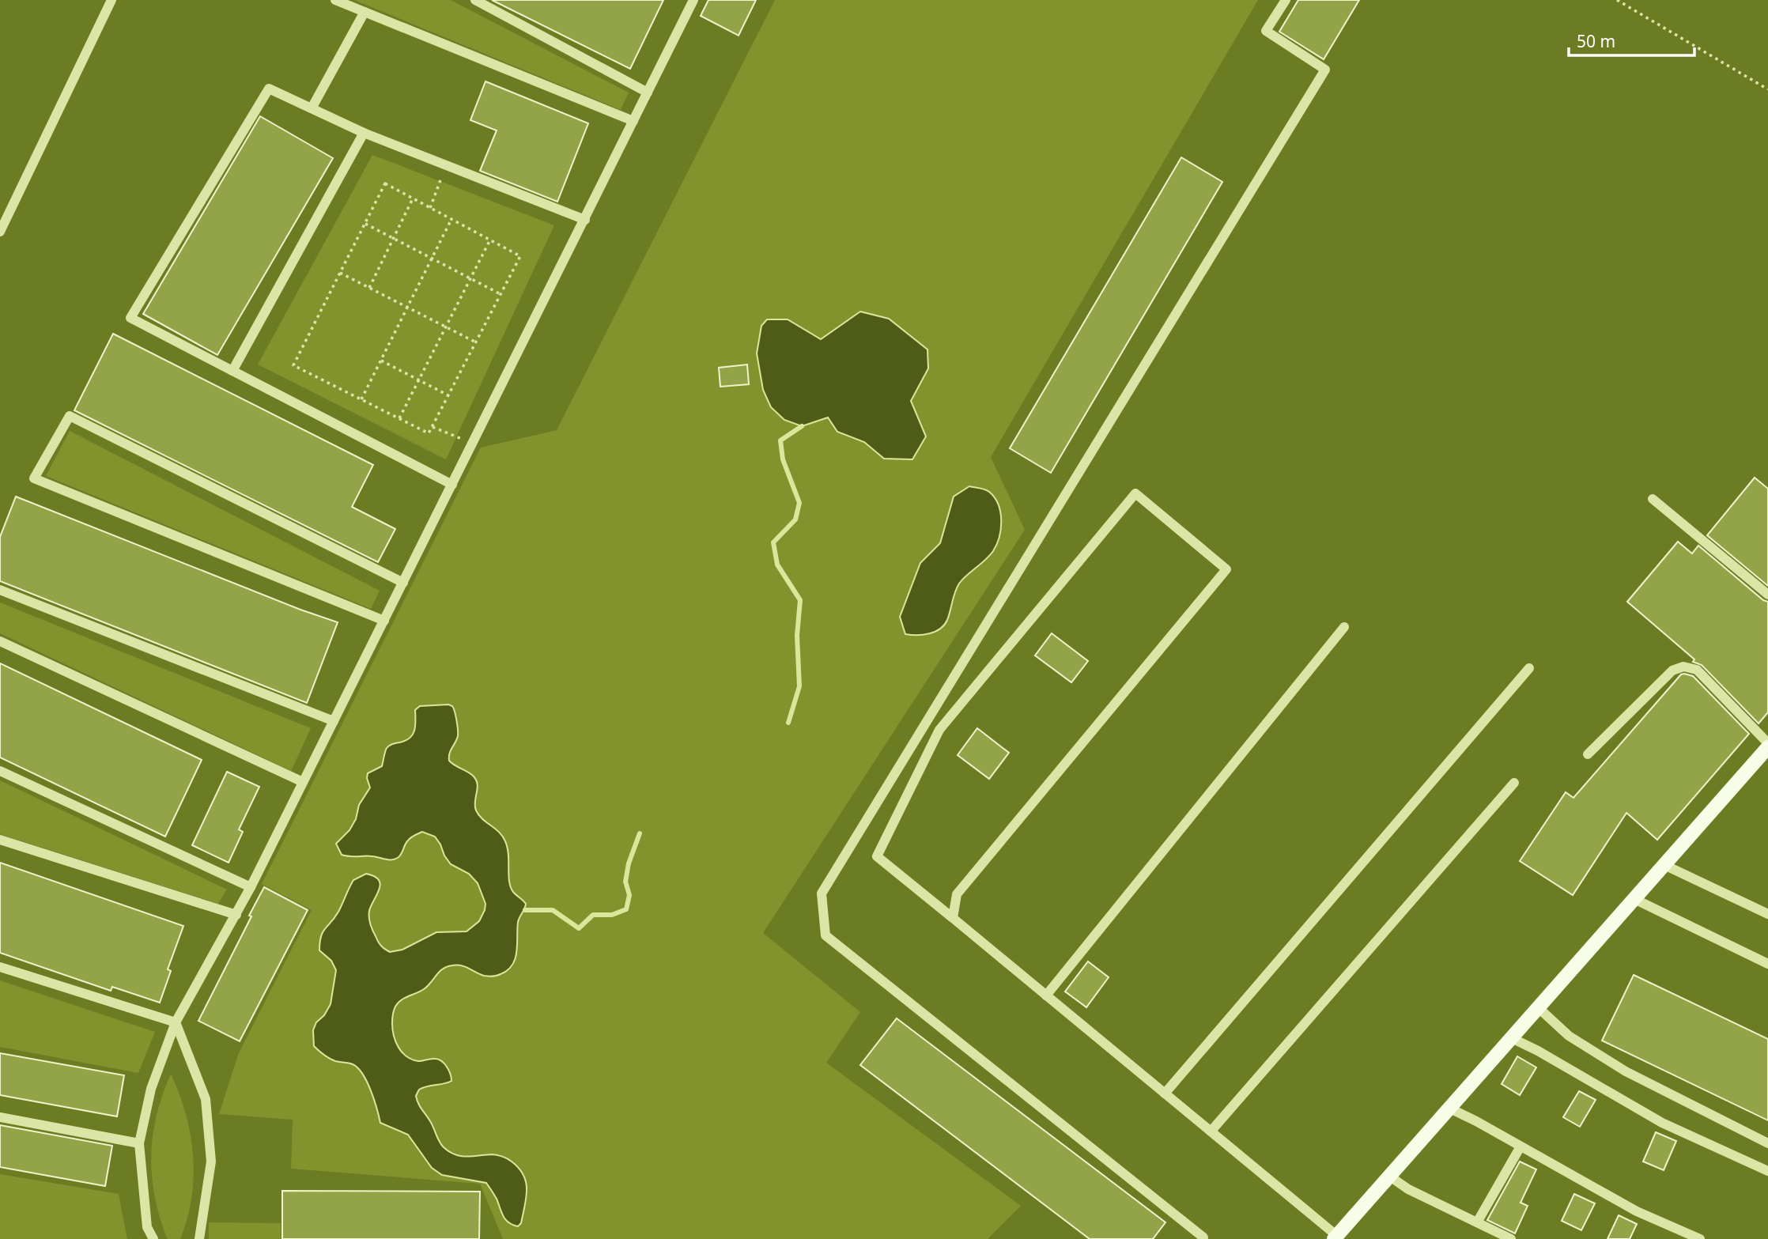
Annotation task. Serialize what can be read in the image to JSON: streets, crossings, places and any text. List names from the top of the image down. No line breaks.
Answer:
{"scale_bar":"50 m"}
